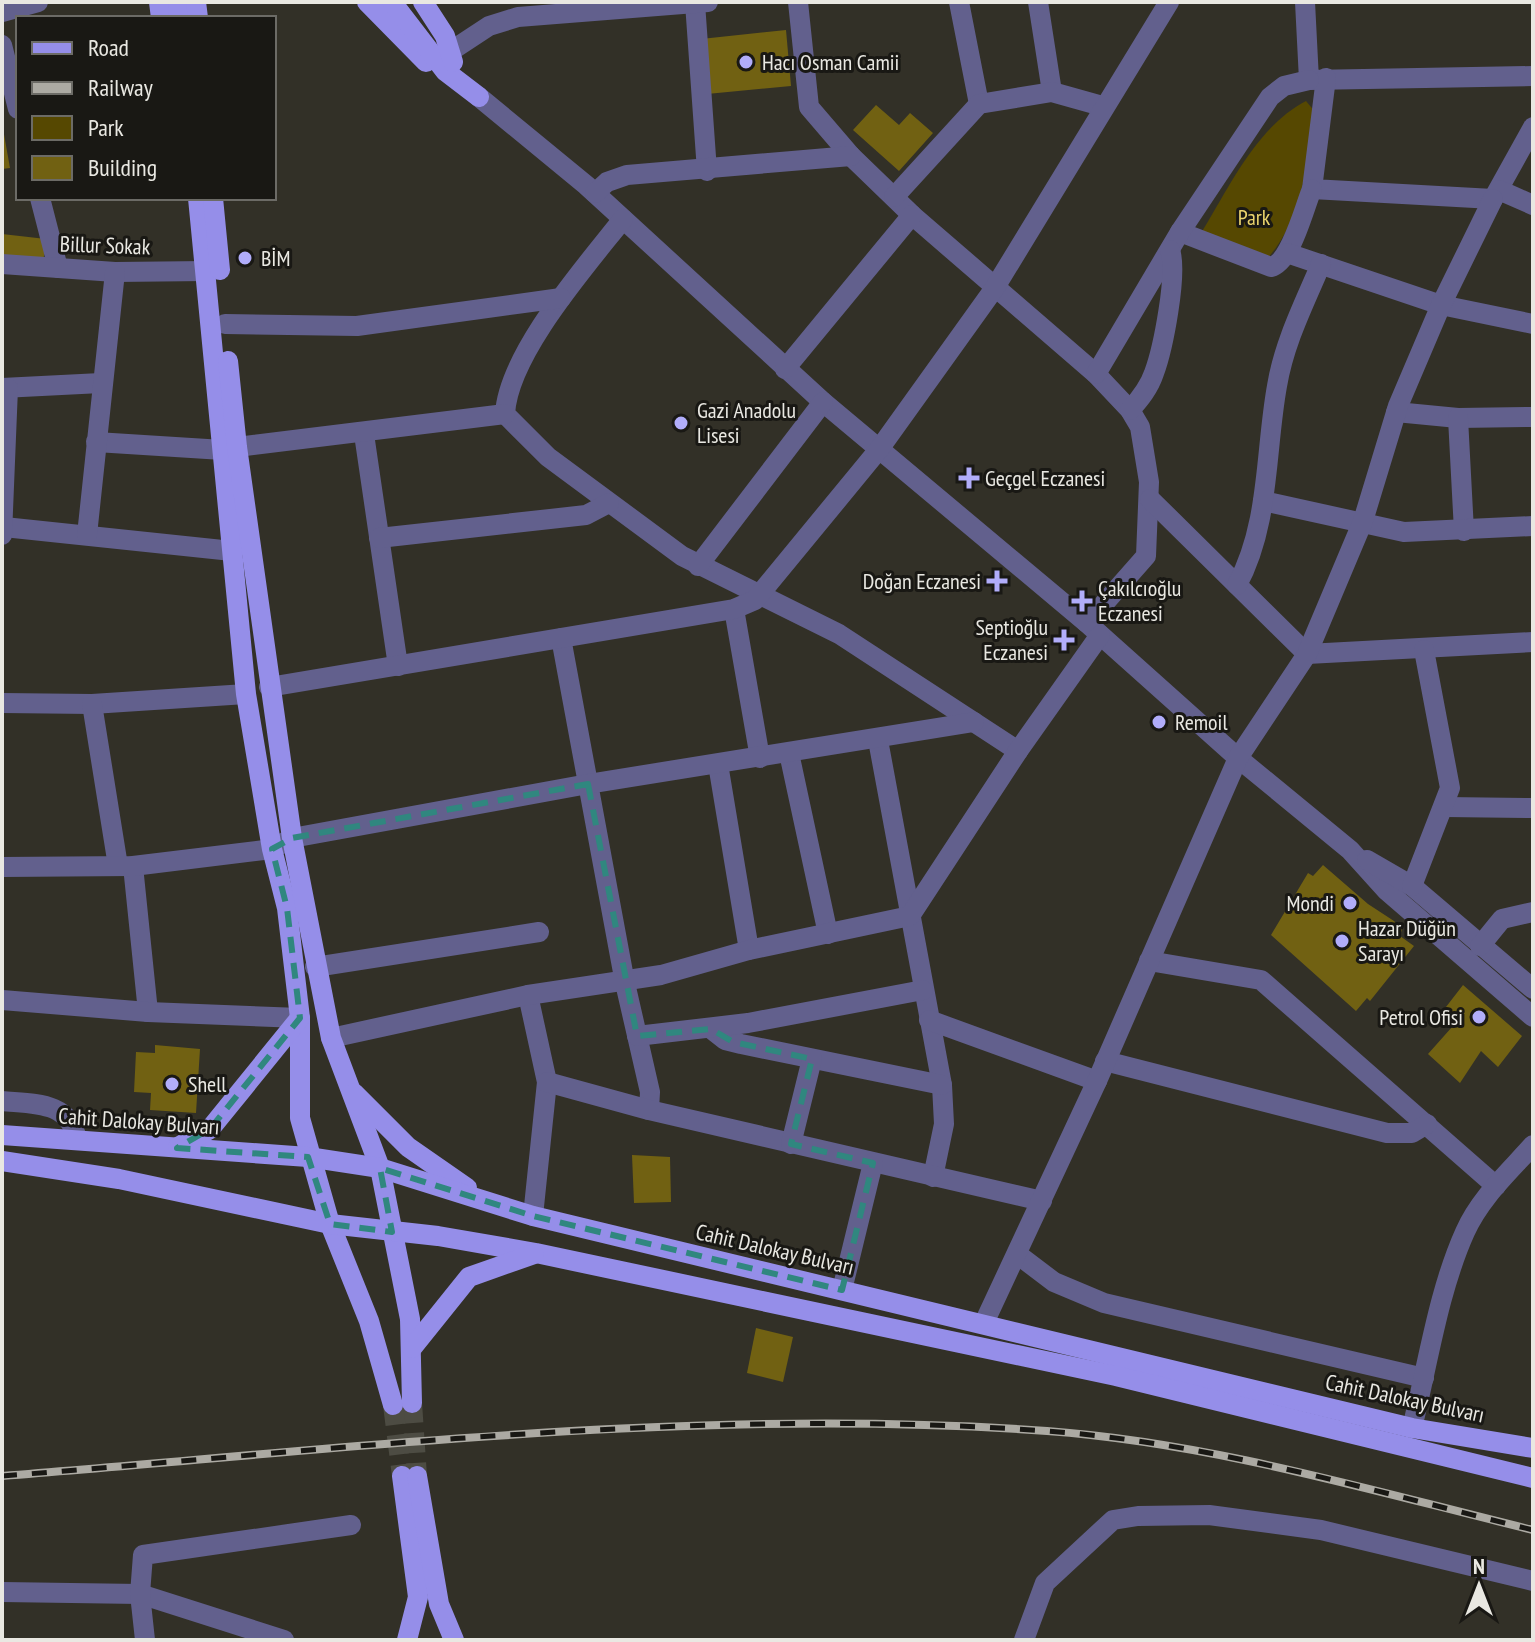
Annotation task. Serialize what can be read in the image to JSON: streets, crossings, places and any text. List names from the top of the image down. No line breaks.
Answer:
{"streets":{"main road":["Cahit Dalokay Bulvarı"],"street":["Billur Sokak"]},"parks":["Park"],"places":{"other":["Hacı Osman Camii","BİM","Gazi Anadolu Lisesi","Remoil","Mondi","Hazar Düğün Sarayı","Petrol Ofisi","Shell"],"health":["Geçgel Eczanesi","Doğan Eczanesi","Çakılcıoğlu Eczanesi","Septioğlu Eczanesi"]},"legend":["Road","Railway","Park","Building"],"north":"top"}
